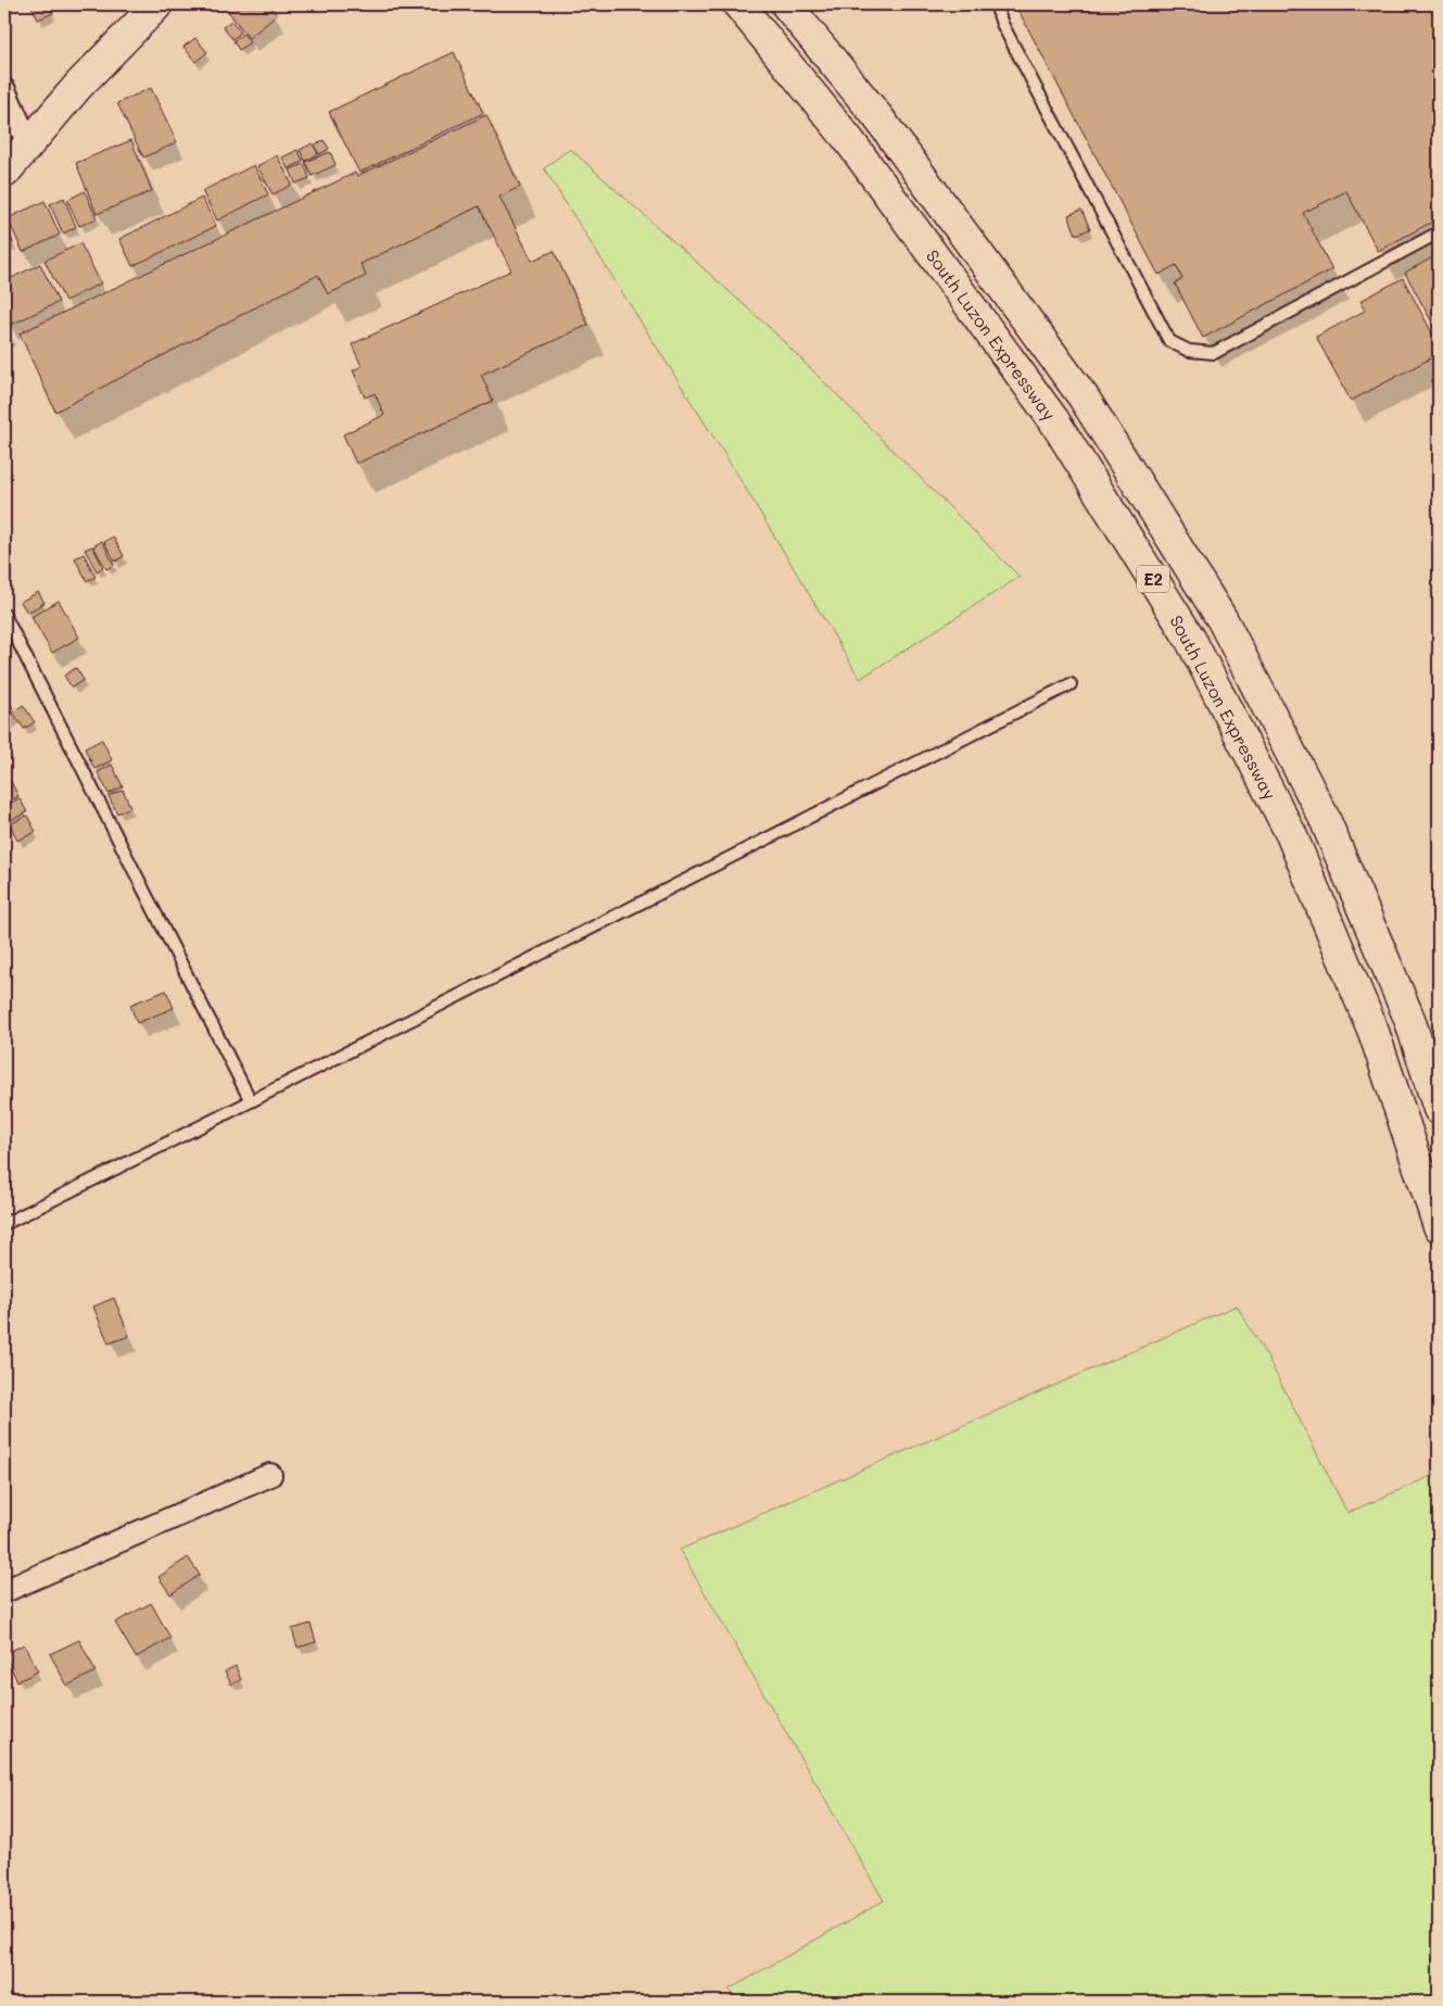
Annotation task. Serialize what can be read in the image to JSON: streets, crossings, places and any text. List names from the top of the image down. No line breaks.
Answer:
{"streets":{"main road":["South Luzon Expressway","E2"]}}
